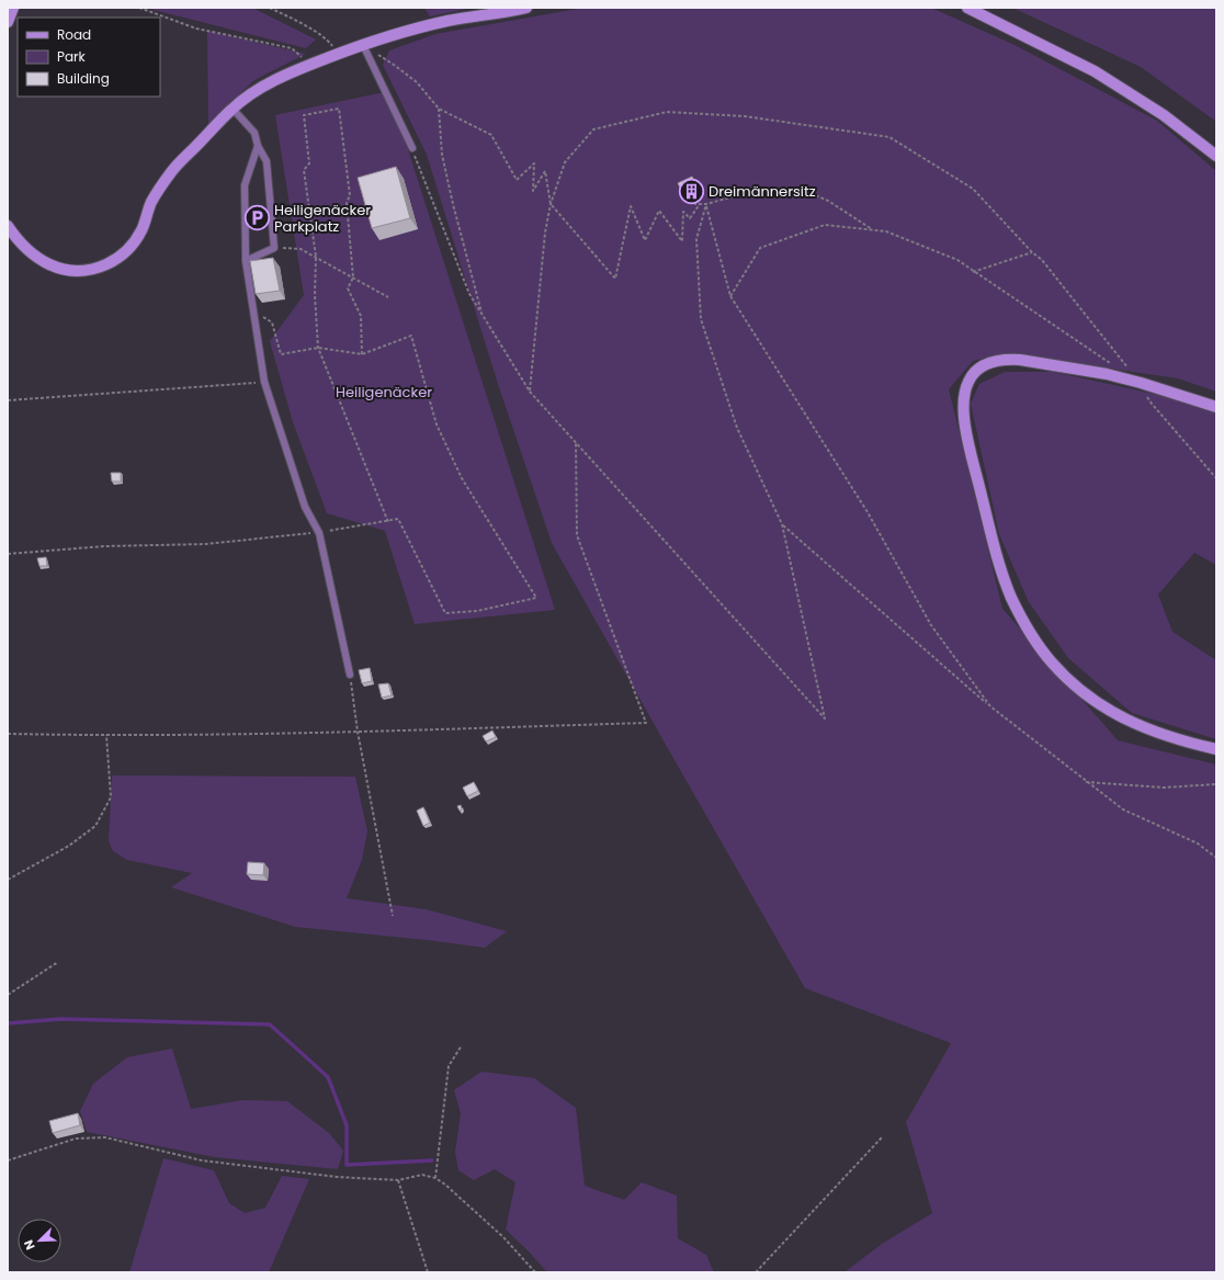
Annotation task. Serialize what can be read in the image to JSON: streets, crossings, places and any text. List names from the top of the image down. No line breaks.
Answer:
{"parks":["Heiligenäcker"],"places":{"building":["Dreimännersitz"],"parking":["Heiligenäcker Parkplatz"]},"legend":["Road","Park","Building"],"north":"bottom left"}
